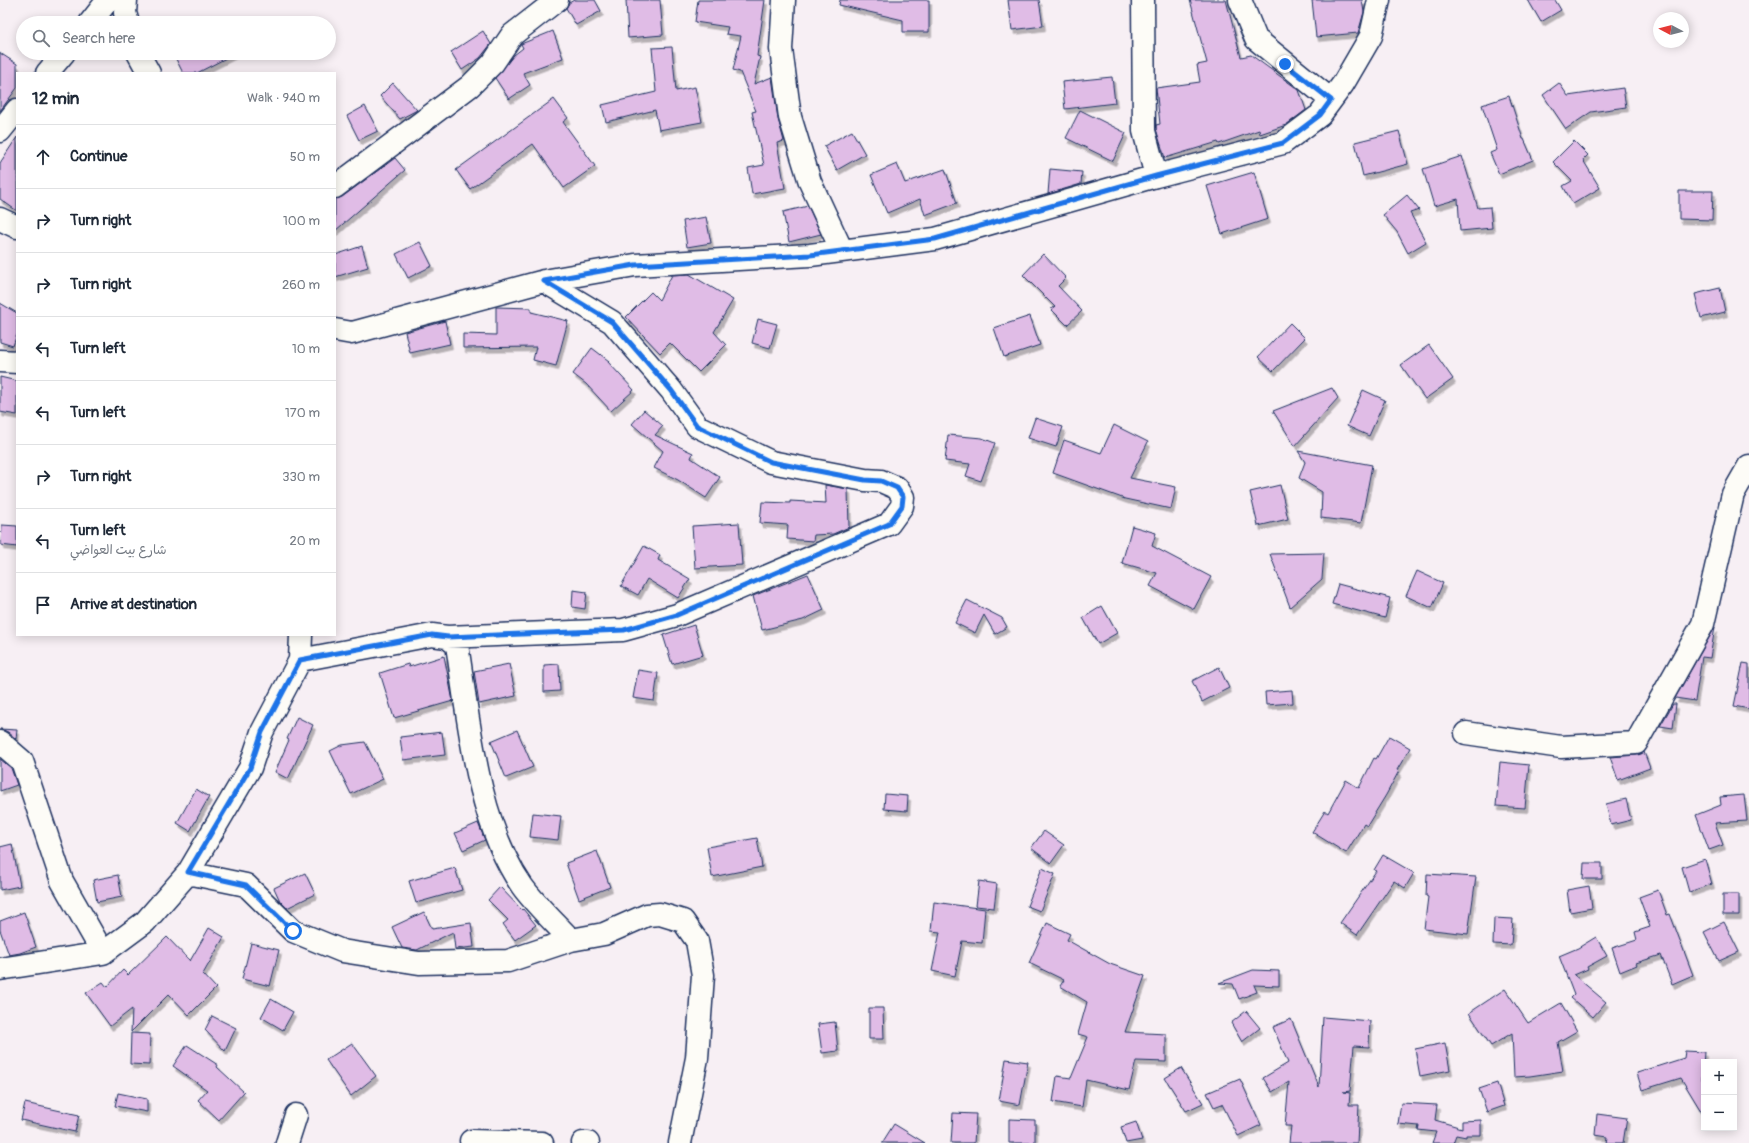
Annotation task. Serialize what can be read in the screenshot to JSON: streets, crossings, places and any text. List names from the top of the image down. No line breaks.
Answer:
{"north":"left","page":{"search":"Search here","heading":["12 min","Walk · 940 m"],"list":[["Continue","50 m"],["Turn right","100 m"],["Turn right","260 m"],["Turn left","10 m"],["Turn left","170 m"],["Turn right","330 m"],["Turn left","شارع بيت العواضي","20 m"],"Arrive at destination"],"map_buttons":["+","−"]}}
